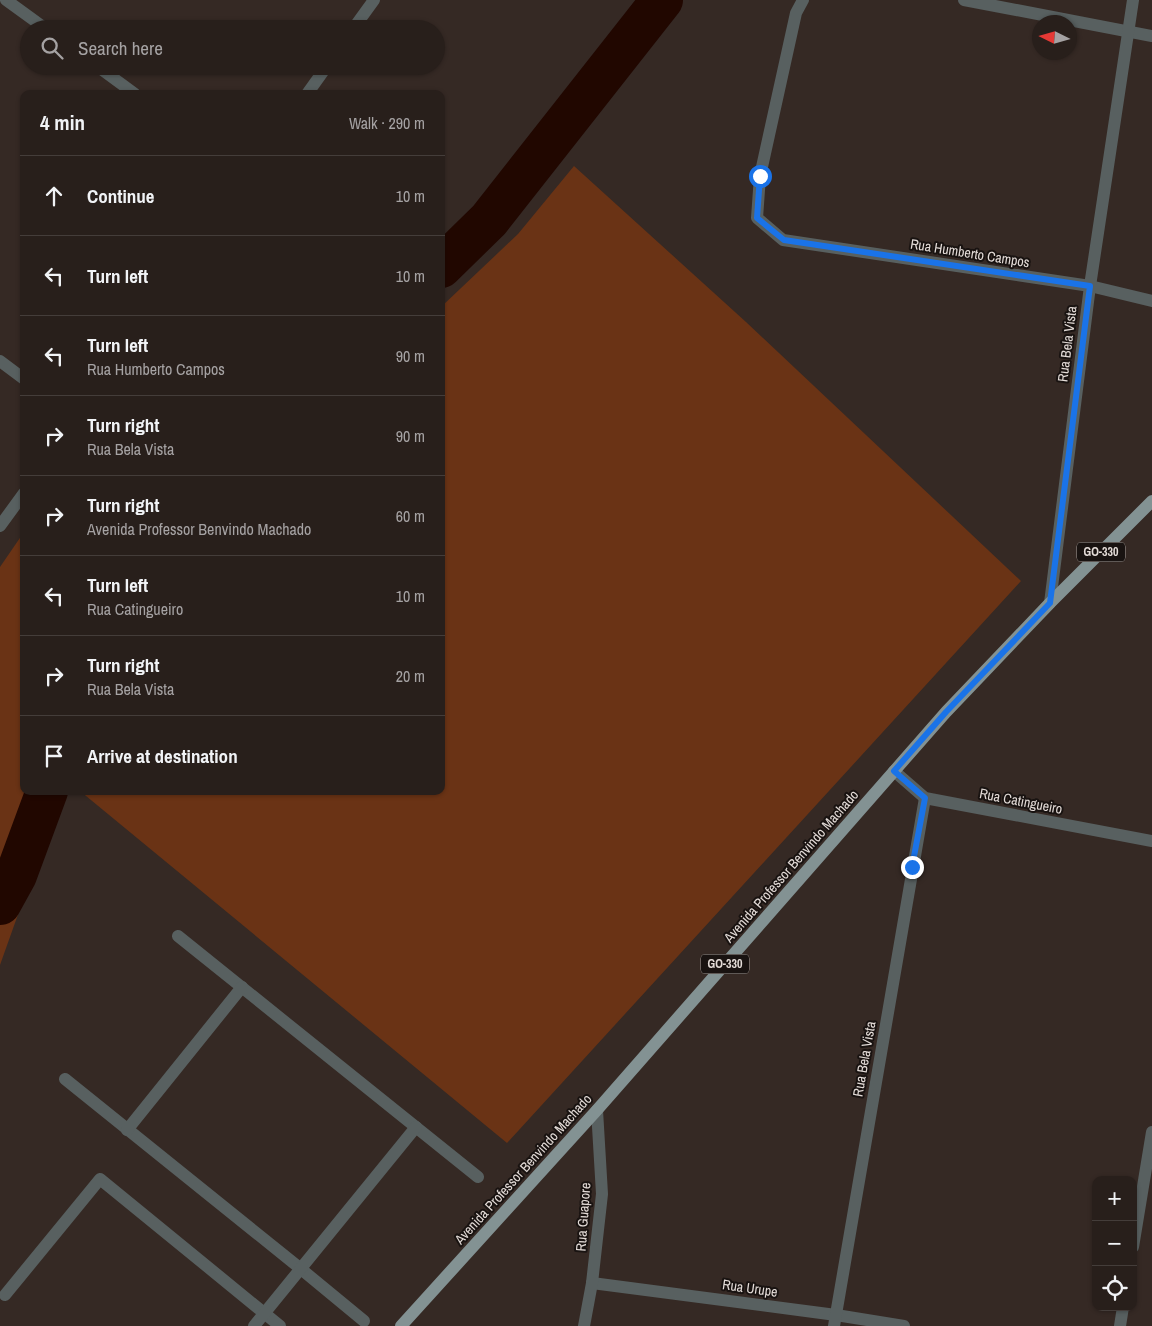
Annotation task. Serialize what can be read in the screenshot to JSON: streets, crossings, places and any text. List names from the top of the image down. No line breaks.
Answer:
{"streets":{"main road":["GO-330","Avenida Professor Benvindo Machado"],"street":["Rua Humberto Campos","Rua Bela Vista","Rua Catingueiro","Rua Guapore","Rua Urupe"]},"crossings":[["Rua Humberto Campos","Rua Bela Vista"],["Rua Bela Vista","Rua Catingueiro"],["Rua Bela Vista","Avenida Professor Benvindo Machado"],["Rua Bela Vista","Rua Urupe"],["Avenida Professor Benvindo Machado","Rua Guapore"],["Rua Guapore","Rua Urupe"]],"north":"left","page":{"search":"Search here","heading":["4 min","Walk · 290 m"],"list":[["Continue","10 m"],["Turn left","10 m"],["Turn left","Rua Humberto Campos","90 m"],["Turn right","Rua Bela Vista","90 m"],["Turn right","Avenida Professor Benvindo Machado","60 m"],["Turn left","Rua Catingueiro","10 m"],["Turn right","Rua Bela Vista","20 m"],"Arrive at destination"],"map_buttons":["+","−"]}}
